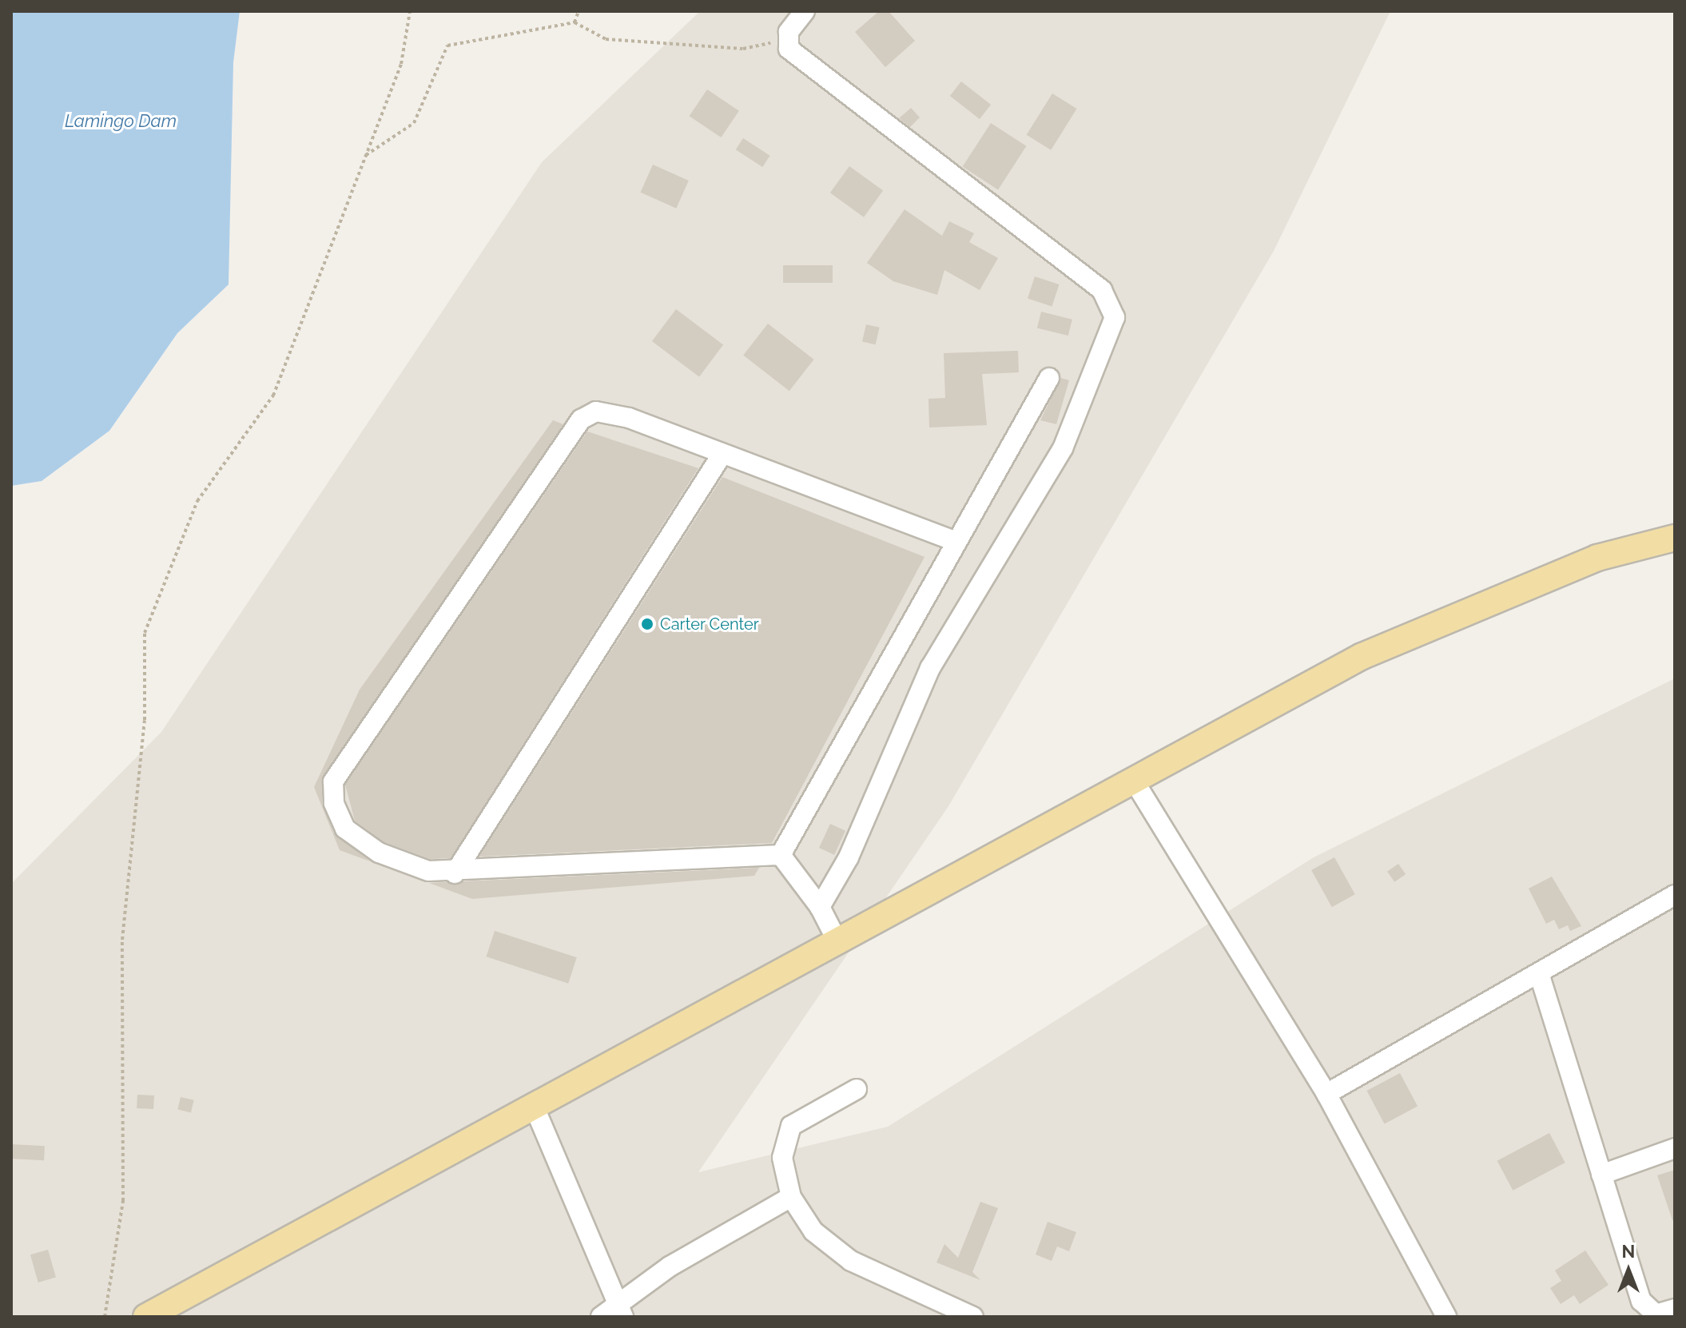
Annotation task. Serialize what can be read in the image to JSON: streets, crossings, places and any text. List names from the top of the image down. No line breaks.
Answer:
{"water":["Lamingo Dam"],"places":["Carter Center"],"north":"top"}
